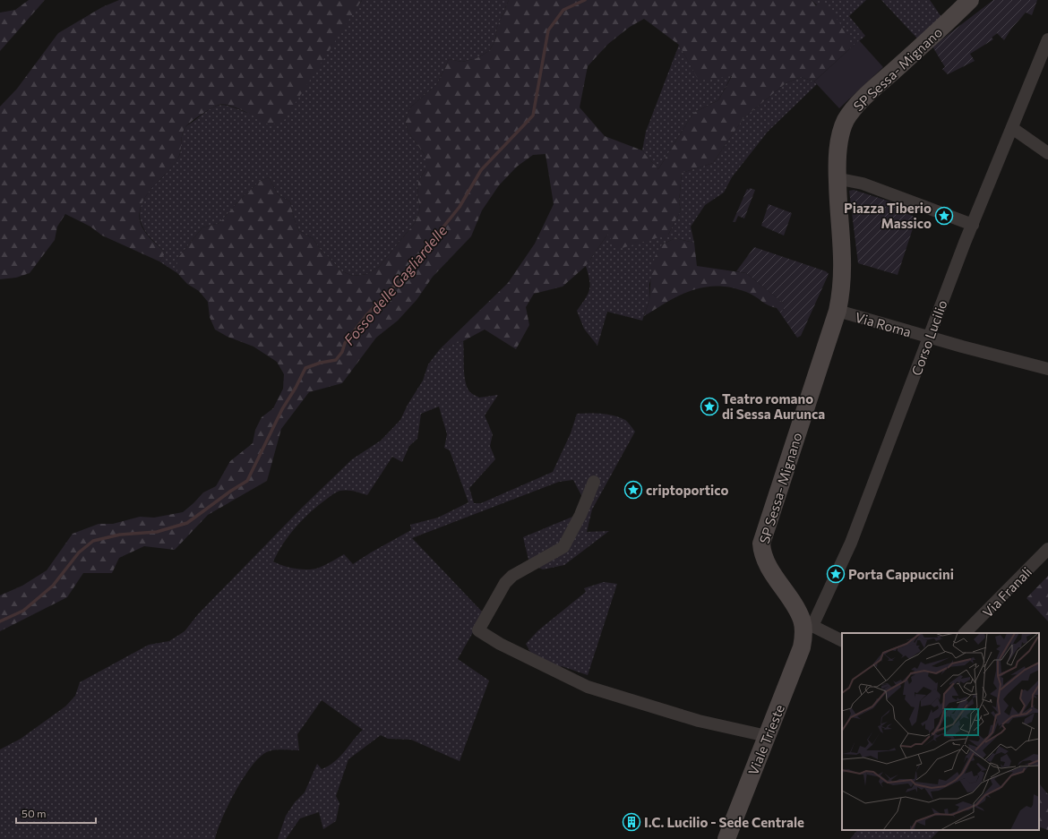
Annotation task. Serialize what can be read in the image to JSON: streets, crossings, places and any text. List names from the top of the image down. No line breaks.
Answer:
{"streets":{"street":["SP Sessa- Mignano","Via Roma","Corso Lucilio","Via Franali","Viale Trieste"]},"crossings":[["SP Sessa- Mignano","Via Roma"],["SP Sessa- Mignano","Corso Lucilio"],["SP Sessa- Mignano","Viale Trieste"],["Via Roma","Corso Lucilio"],["Corso Lucilio","Viale Trieste"]],"water":["Fosso delle Gagliardelle"],"places":{"place":["Piazza Tiberio Massico","Teatro romano di Sessa Aurunca","criptoportico","Porta Cappuccini"],"building":["I.C. Lucilio - Sede Centrale"]},"scale_bar":"50 m"}
